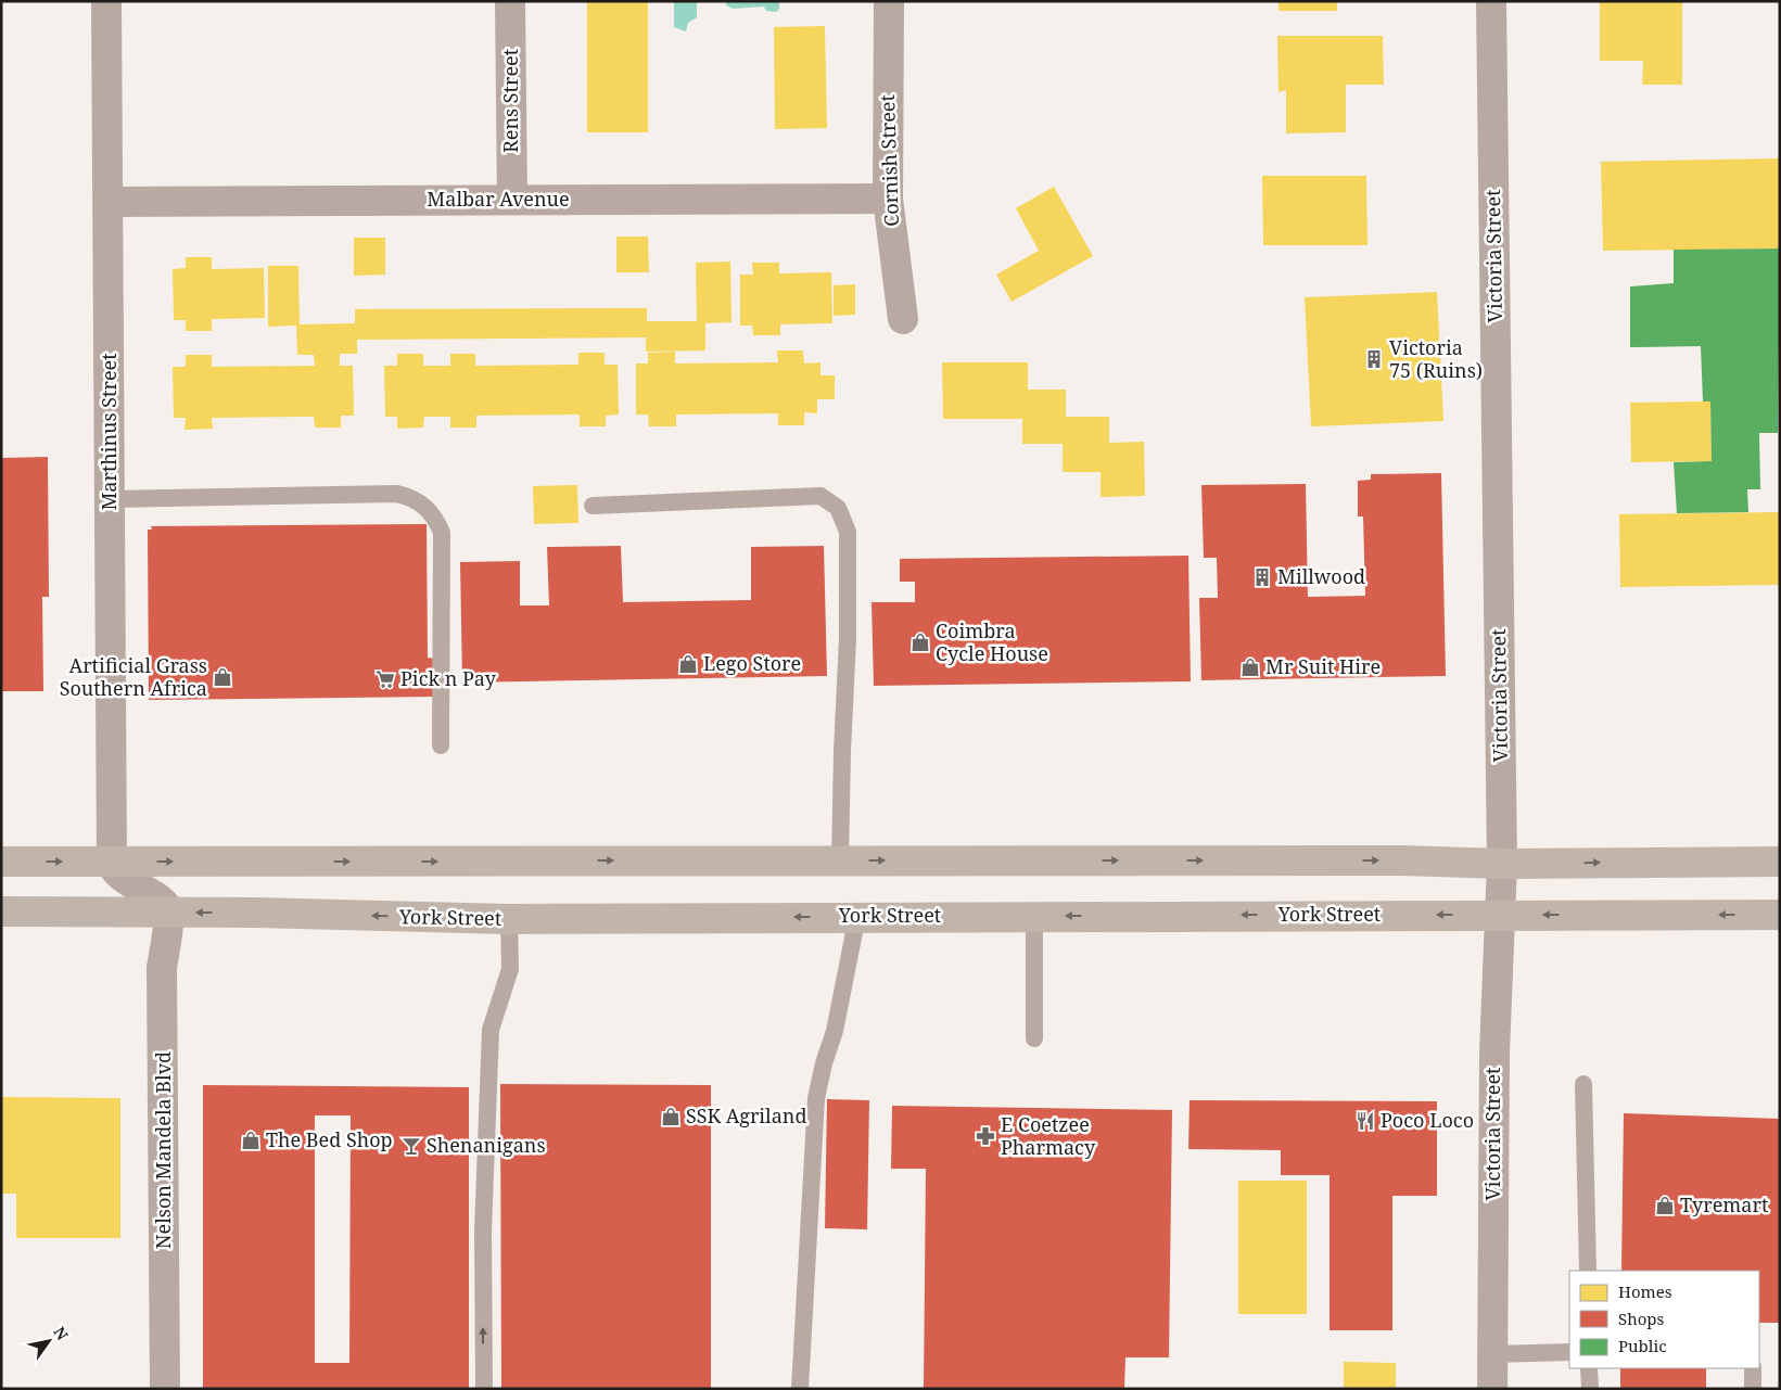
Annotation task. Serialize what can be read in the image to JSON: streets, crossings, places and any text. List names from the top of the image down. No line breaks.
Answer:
{"streets":{"main road":["York Street"],"street":["Rens Street","Cornish Street","Malbar Avenue","Victoria Street","Marthinus Street","Nelson Mandela Blvd"]},"crossings":[["Rens Street","Malbar Avenue"],["Cornish Street","Malbar Avenue"],["Malbar Avenue","Marthinus Street"],["Victoria Street","York Street"],["York Street","Nelson Mandela Blvd"]],"places":{"building":["Victoria 75 (Ruins)","Millwood"],"shop":["Coimbra Cycle House","Lego Store","Mr Suit Hire","Artificial Grass Southern Africa","SSK Agriland","The Bed Shop","Tyremart"],"supermarket":["Pick n Pay"],"restaurant":["Poco Loco"],"pharmacy":["E Coetzee Pharmacy"],"bar":["Shenanigans"]},"legend":["Homes","Shops","Public"],"north":"top right"}
